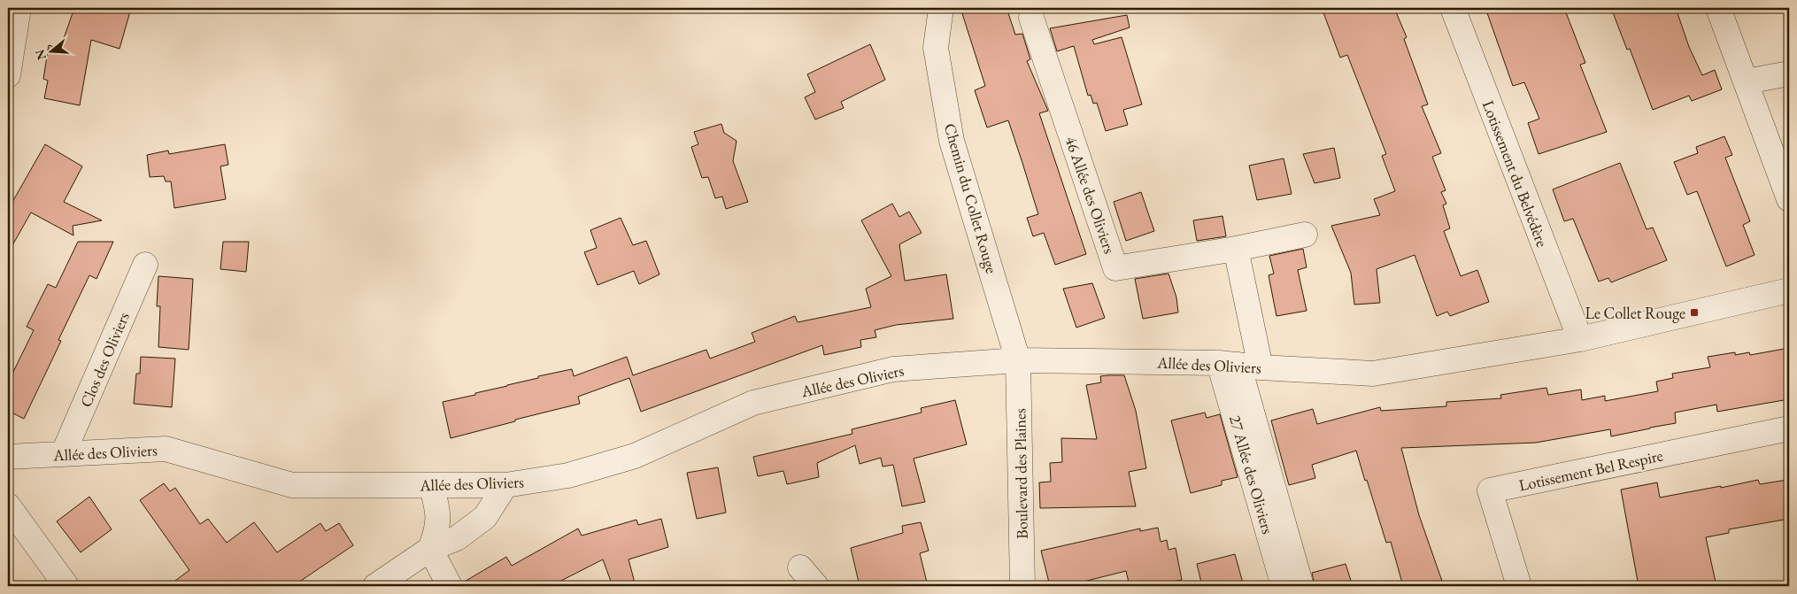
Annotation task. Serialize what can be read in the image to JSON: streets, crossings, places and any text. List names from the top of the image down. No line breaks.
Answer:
{"streets":{"street":["Lotissement du Belvédère","46 Allée des Oliviers","Chemin du Collet Rouge","Clos des Oliviers","Allée des Oliviers","Lotissement Bel Respire","Boulevard des Plaines","27 Allée des Oliviers"]},"crossings":[["Lotissement du Belvédère","Allée des Oliviers"],["Chemin du Collet Rouge","Allée des Oliviers"],["Chemin du Collet Rouge","Boulevard des Plaines"],["Clos des Oliviers","Allée des Oliviers"],["Allée des Oliviers","Boulevard des Plaines"],["Allée des Oliviers","27 Allée des Oliviers"]],"places":{"transit":["Le Collet Rouge"]},"north":"left"}
